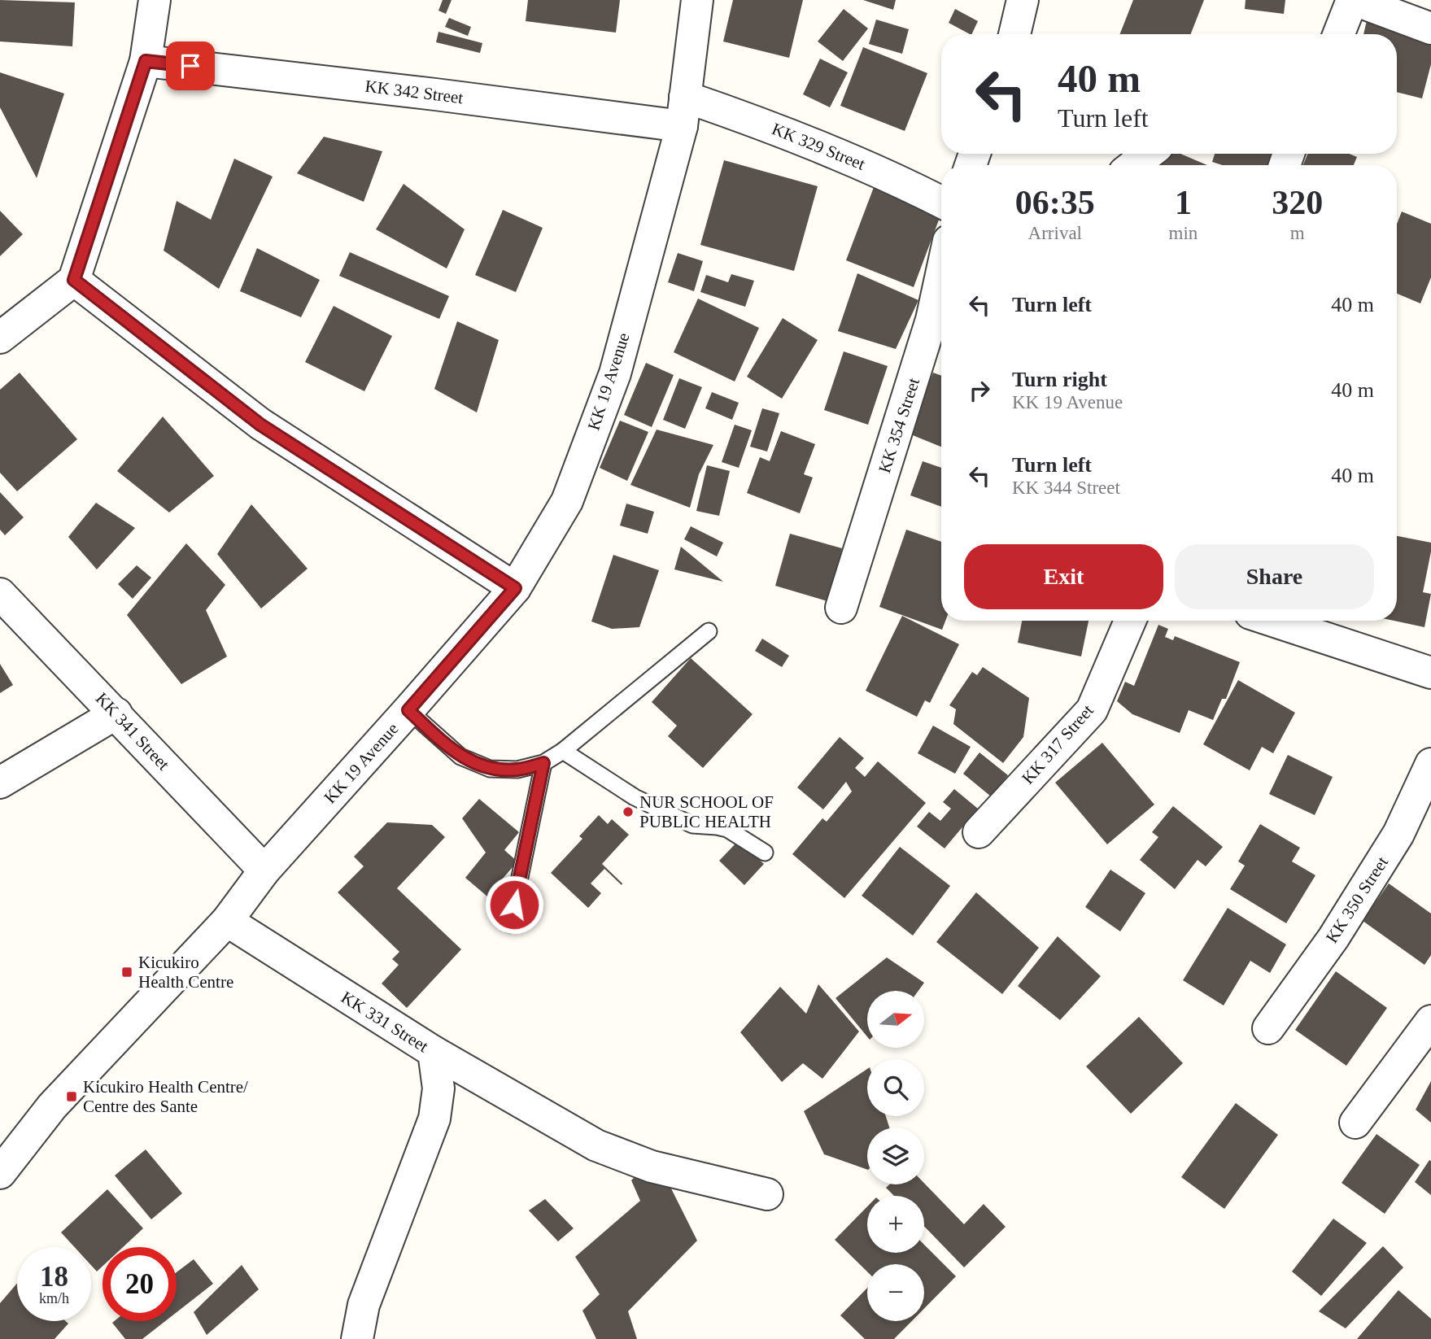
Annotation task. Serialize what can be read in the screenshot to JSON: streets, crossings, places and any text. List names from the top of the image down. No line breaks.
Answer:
{"streets":{"street":["KK 342 Street","KK 329 Street","KK 19 Avenue","KK 354 Street","KK 341 Street","KK 317 Street","KK 350 Street","KK 331 Street"]},"crossings":[["KK 342 Street","KK 329 Street"],["KK 342 Street","KK 19 Avenue"],["KK 329 Street","KK 19 Avenue"],["KK 19 Avenue","KK 341 Street"],["KK 19 Avenue","KK 331 Street"]],"places":{"other":["NUR SCHOOL OF PUBLIC HEALTH"],"transit":["Kicukiro Health Centre","Kicukiro Health Centre/ Centre des Sante"]},"north":"right","page":{"turn":["40 m","Turn left"],"eta":["06:35","Arrival","1","min","320","m"],"list":[{"name":"Turn left","value":"40 m"},{"name":"Turn right","note":"KK 19 Avenue","value":"40 m"},{"name":"Turn left","note":"KK 344 Street","value":"40 m"}],"buttons":["Exit","Share"],"map_buttons":["+","−"],"speed":"18 km/h","limit":"20"}}
